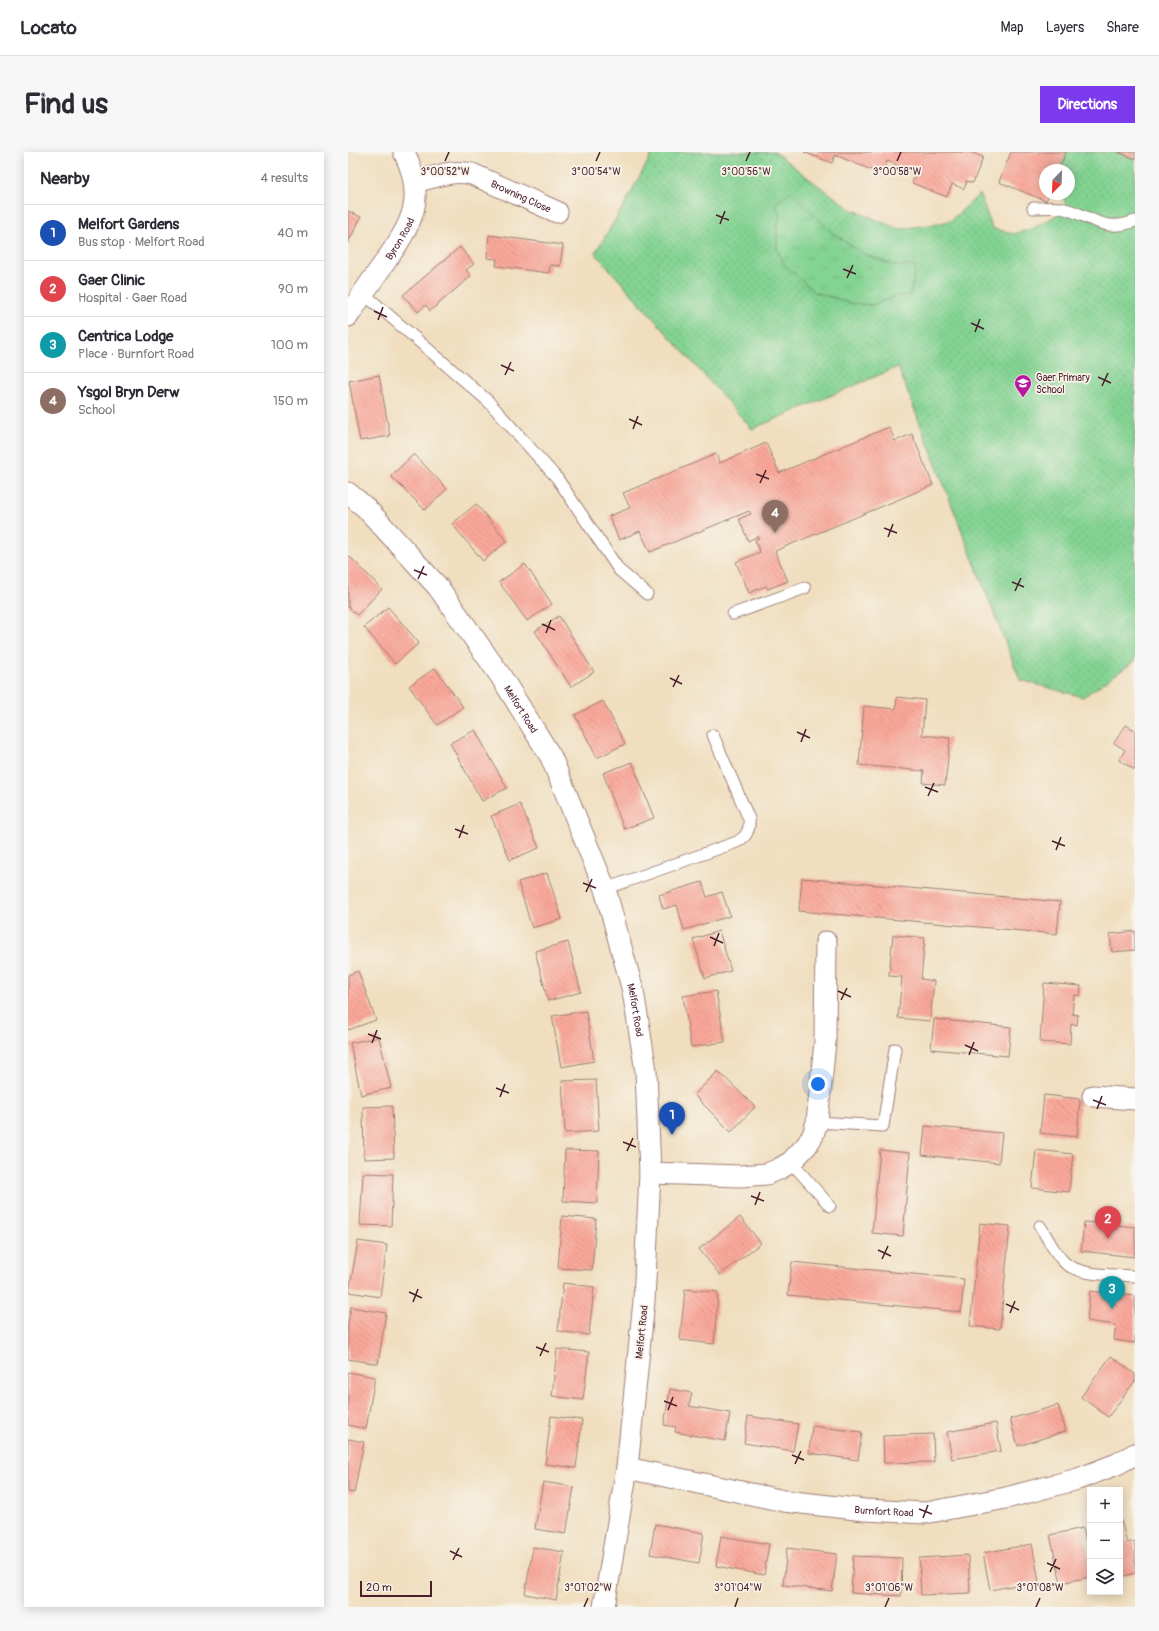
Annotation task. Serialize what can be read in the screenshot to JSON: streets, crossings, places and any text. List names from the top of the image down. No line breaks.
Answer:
{"streets":{"street":["Browning Close","Byron Road","Melfort Road","Burnfort Road"]},"crossings":[["Browning Close","Byron Road"],["Melfort Road","Burnfort Road"]],"places":{"school or university":["Gaer Primary School"]},"scale_bar":"20 m","north":"bottom left","page":{"header":"Locato","nav":["Map","Layers","Share"],"buttons":"Directions","title":"Find us","heading":["Nearby","4 results"],"list":[{"mark":"1","name":"Melfort Gardens","note":"Bus stop · Melfort Road","value":"40 m"},{"mark":"2","name":"Gaer Clinic","note":"Hospital · Gaer Road","value":"90 m"},{"mark":"3","name":"Centrica Lodge","note":"Place · Burnfort Road","value":"100 m"},{"mark":"4","name":"Ysgol Bryn Derw","note":"School","value":"150 m"}],"pins":["4","1","2","3"],"map_buttons":["+","−"],"scale":"20 m"},"coordinates":["3°00'54\"W","3°00'58\"W","3°00'52\"W","3°00'56\"W","3°01'02\"W","3°01'04\"W","3°01'06\"W","3°01'08\"W"]}
